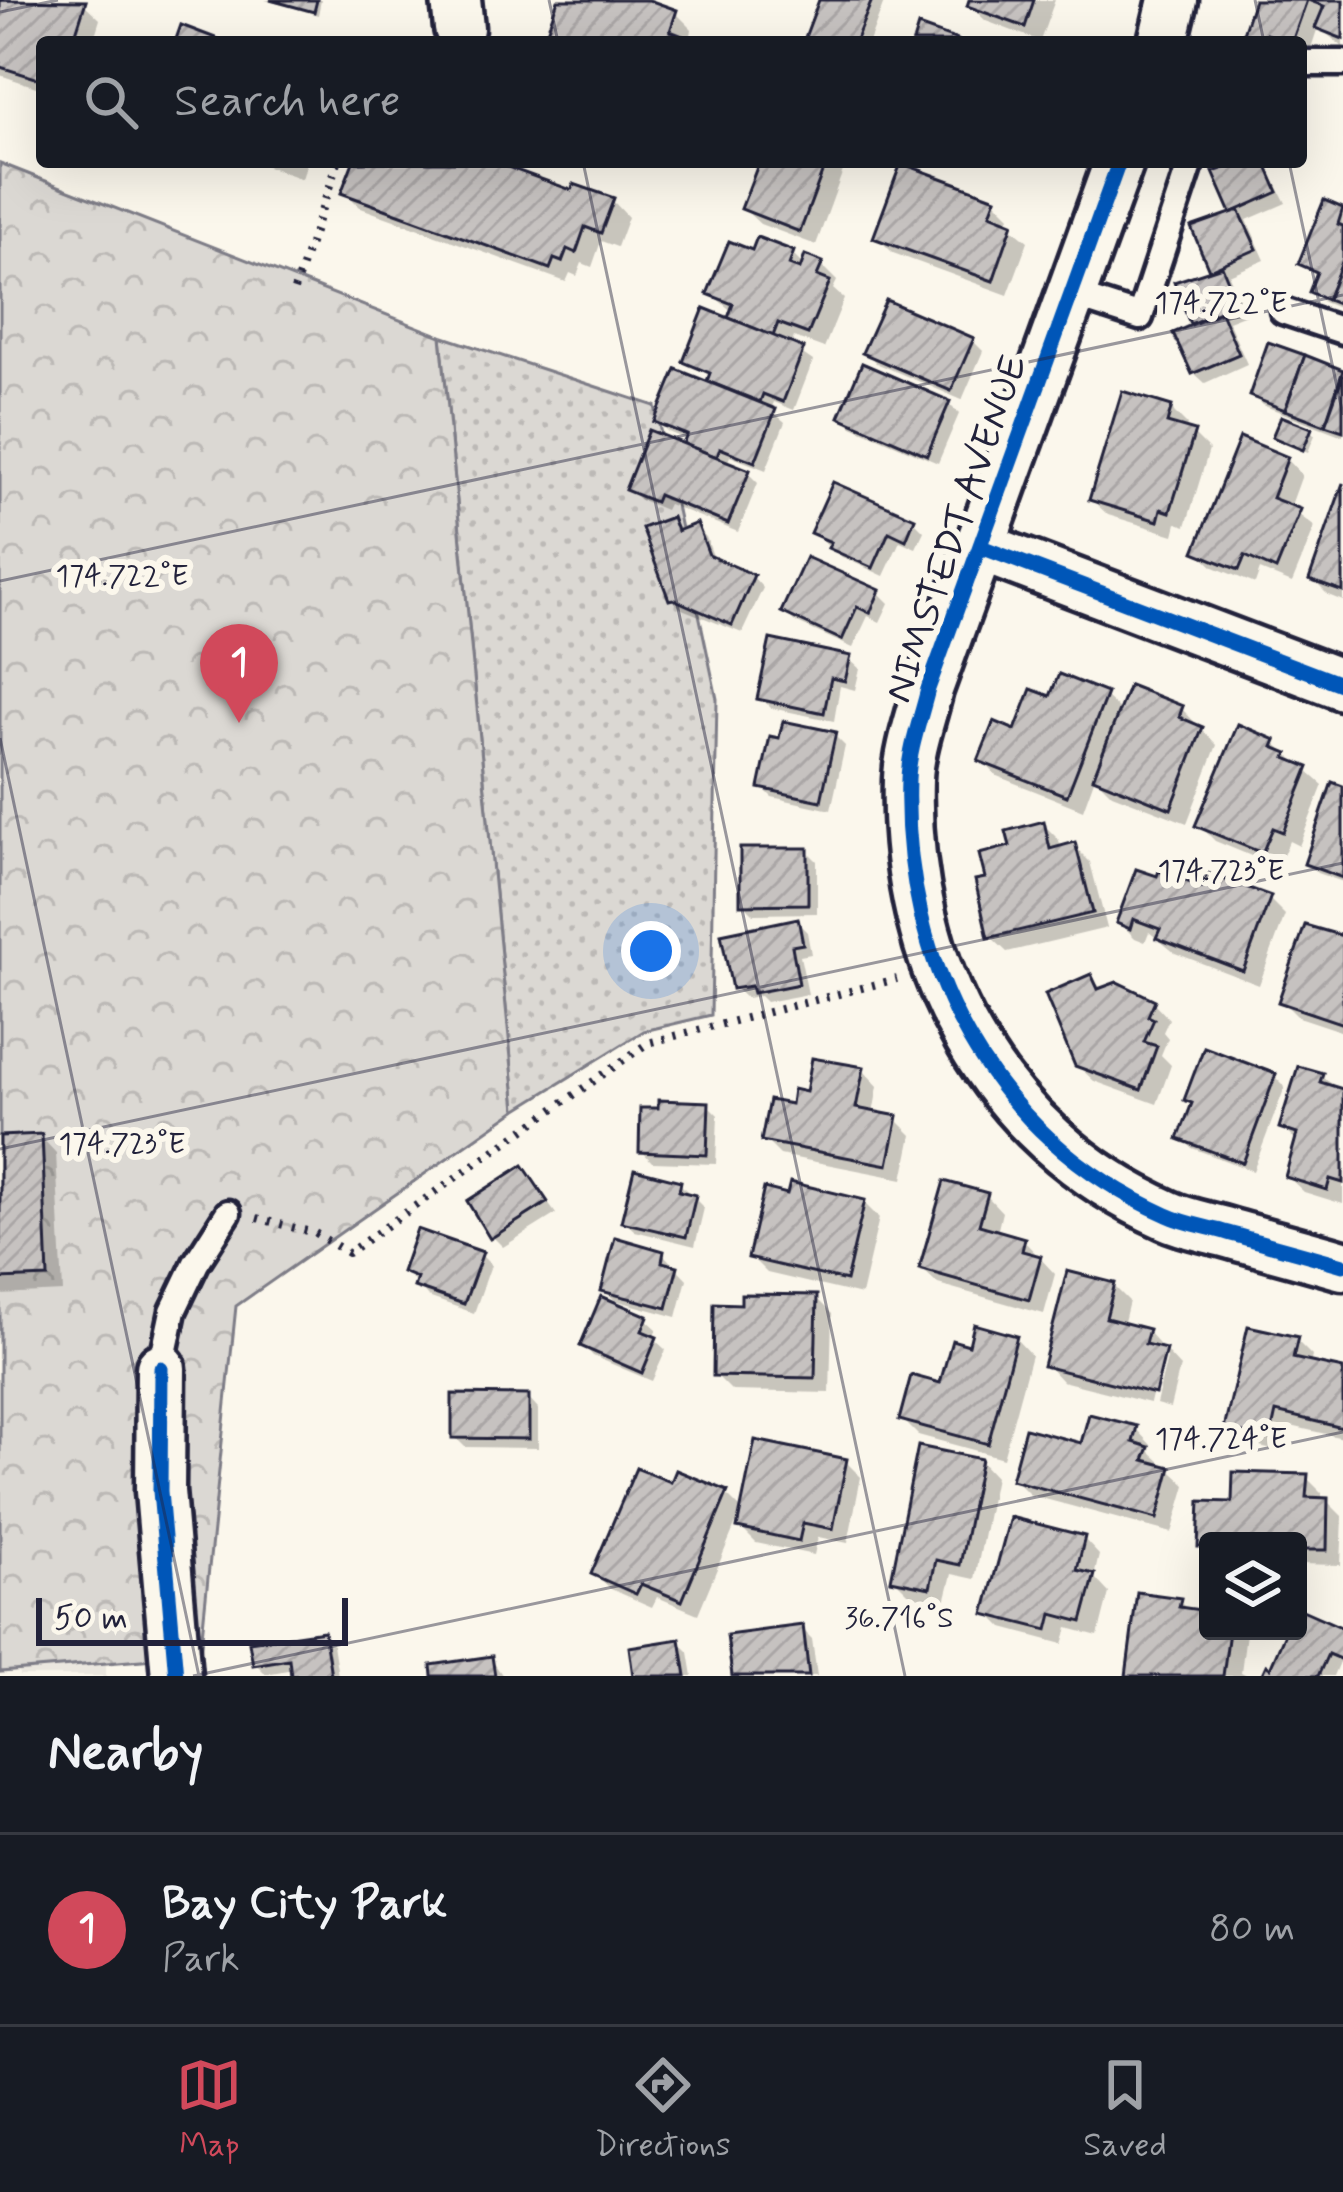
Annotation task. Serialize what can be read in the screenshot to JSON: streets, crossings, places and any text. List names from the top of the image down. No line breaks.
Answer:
{"streets":{"street":["NIMSTEDT AVENUE"]},"scale_bar":"50 m","page":{"search":"Search here","pins":"1","scale":"50 m","heading":"Nearby","list":[{"mark":"1","name":"Bay City Park","note":"Park","value":"80 m"}],"nav":["Map","Directions","Saved"]},"coordinates":["174.722°E","174.723°E","174.724°E","36.716°S"]}
